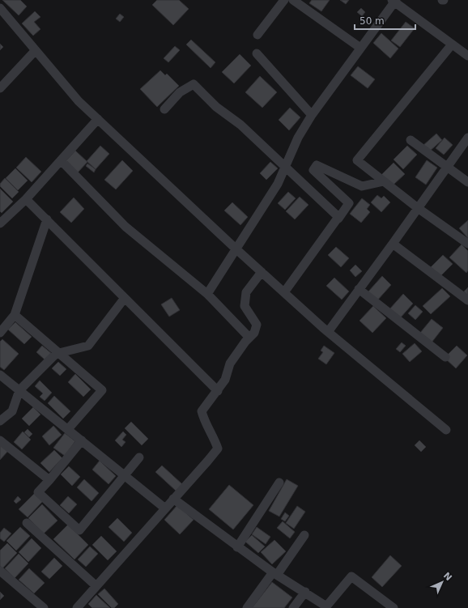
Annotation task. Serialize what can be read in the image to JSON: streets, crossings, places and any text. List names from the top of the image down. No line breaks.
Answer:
{"scale_bar":"50 m","north":"top right"}
